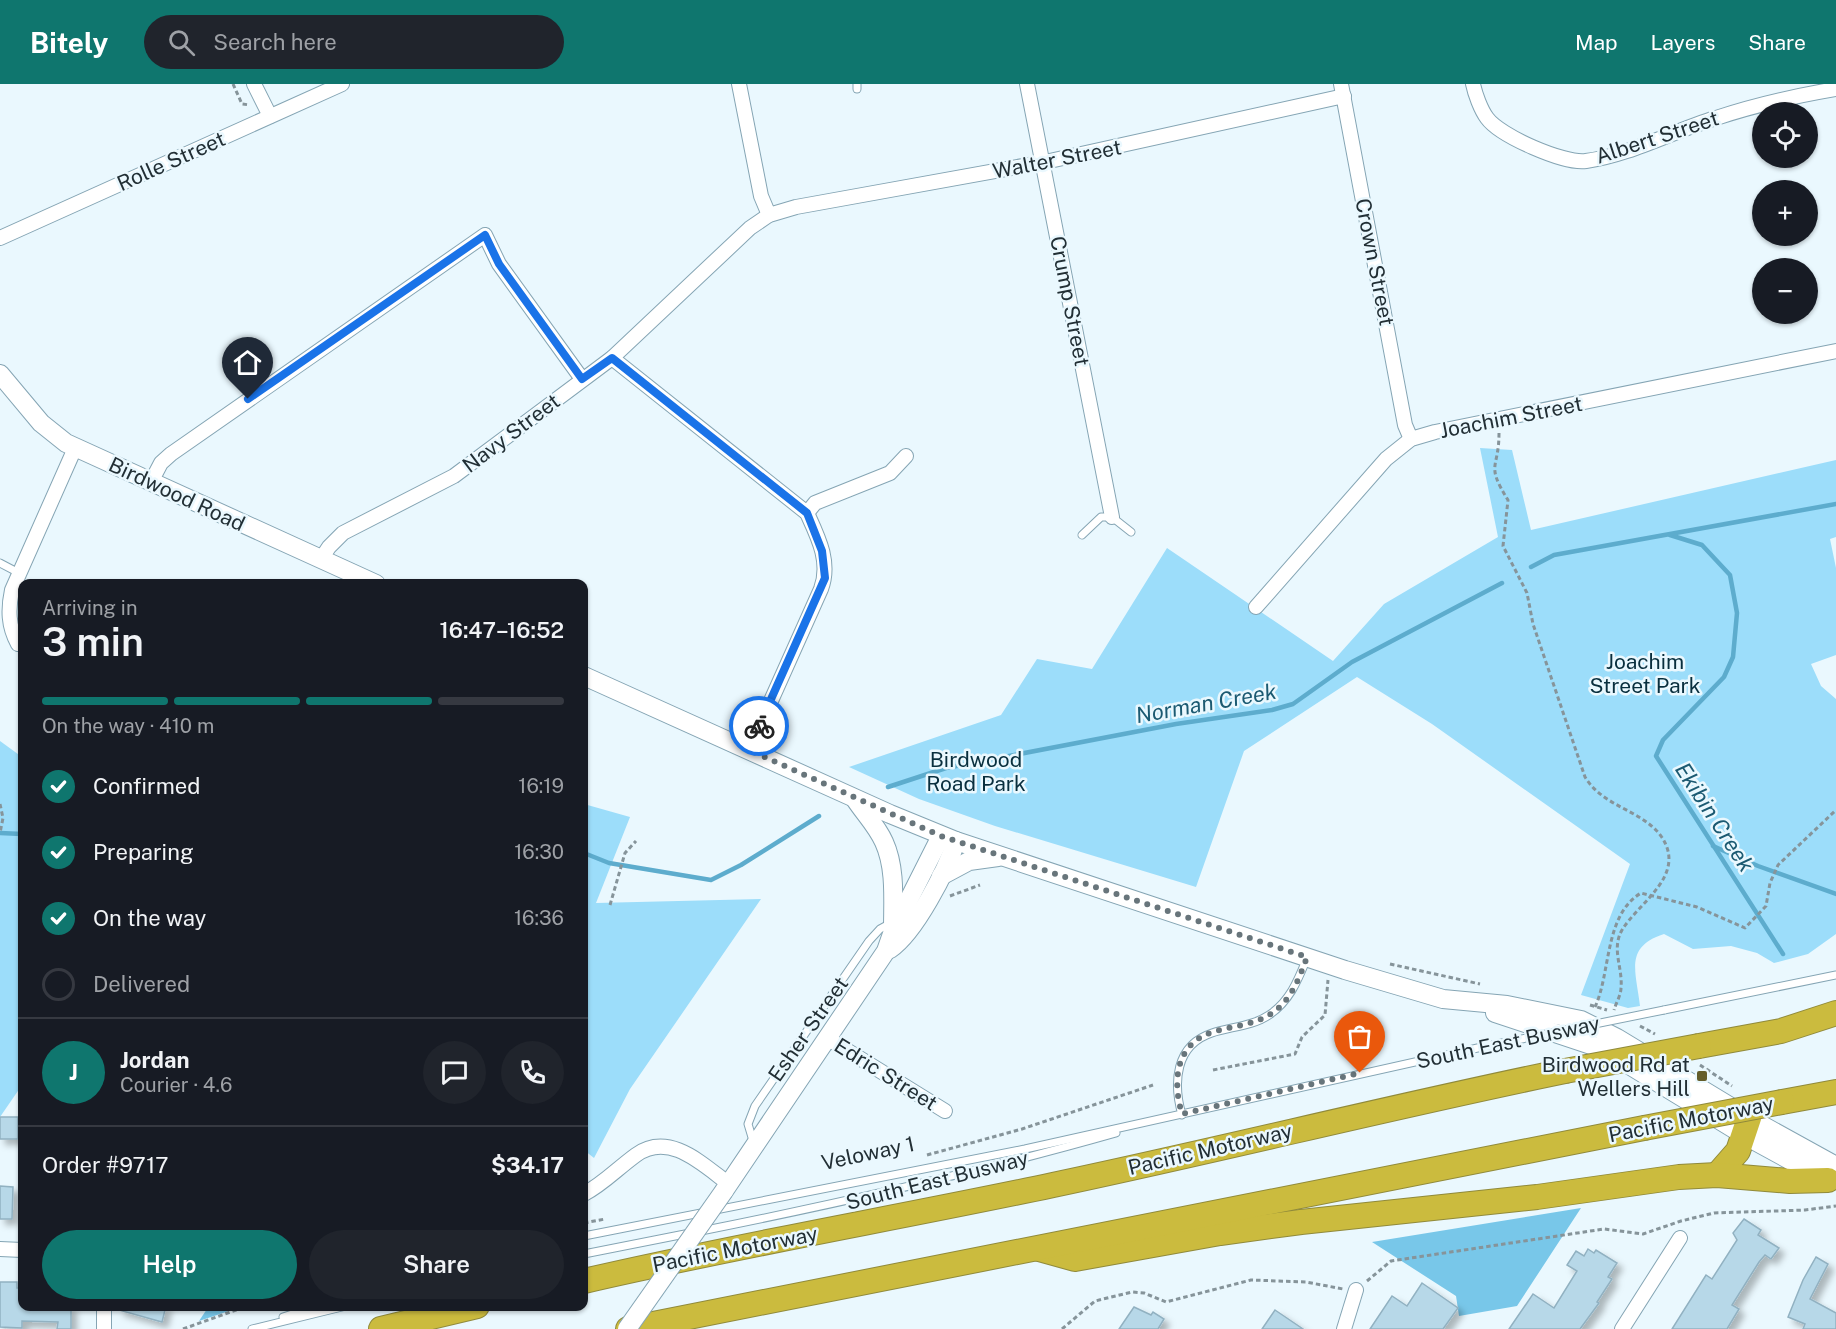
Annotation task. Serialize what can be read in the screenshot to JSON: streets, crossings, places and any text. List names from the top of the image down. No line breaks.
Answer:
{"streets":{"highway":["Pacific Motorway"],"main road":["Birdwood Road","Esher Street"],"street":["Albert Street","Walter Street","Rolle Street","Crown Street","Crump Street","Joachim Street","Navy Street","Edric Street"],"lane":["South East Busway"],"path":["Veloway 1"]},"crossings":[["Walter Street","Crown Street"],["Walter Street","Crump Street"],["Walter Street","Navy Street"],["Crown Street","Joachim Street"],["Navy Street","Birdwood Road"],["Esher Street","Edric Street"],["Esher Street","Pacific Motorway"]],"water":["Norman Creek","Ekibin Creek"],"parks":["Joachim Street Park","Birdwood Road Park"],"places":{"transit":["Birdwood Rd at Wellers Hill"]},"page":{"header":"Bitely","search":"Search here","nav":["Map","Layers","Share"],"map_buttons":["+","−"],"heading":["3 min","Arriving in","16:47–16:52"],"panel":["Jordan","Courier · 4.6","Order #9717","$34.17"],"bar":"On the way · 410 m","list":[["Confirmed","16:19"],["Preparing","16:30"],["On the way","16:36"],"Delivered"],"round":"J","buttons":["Help","Share"]}}
